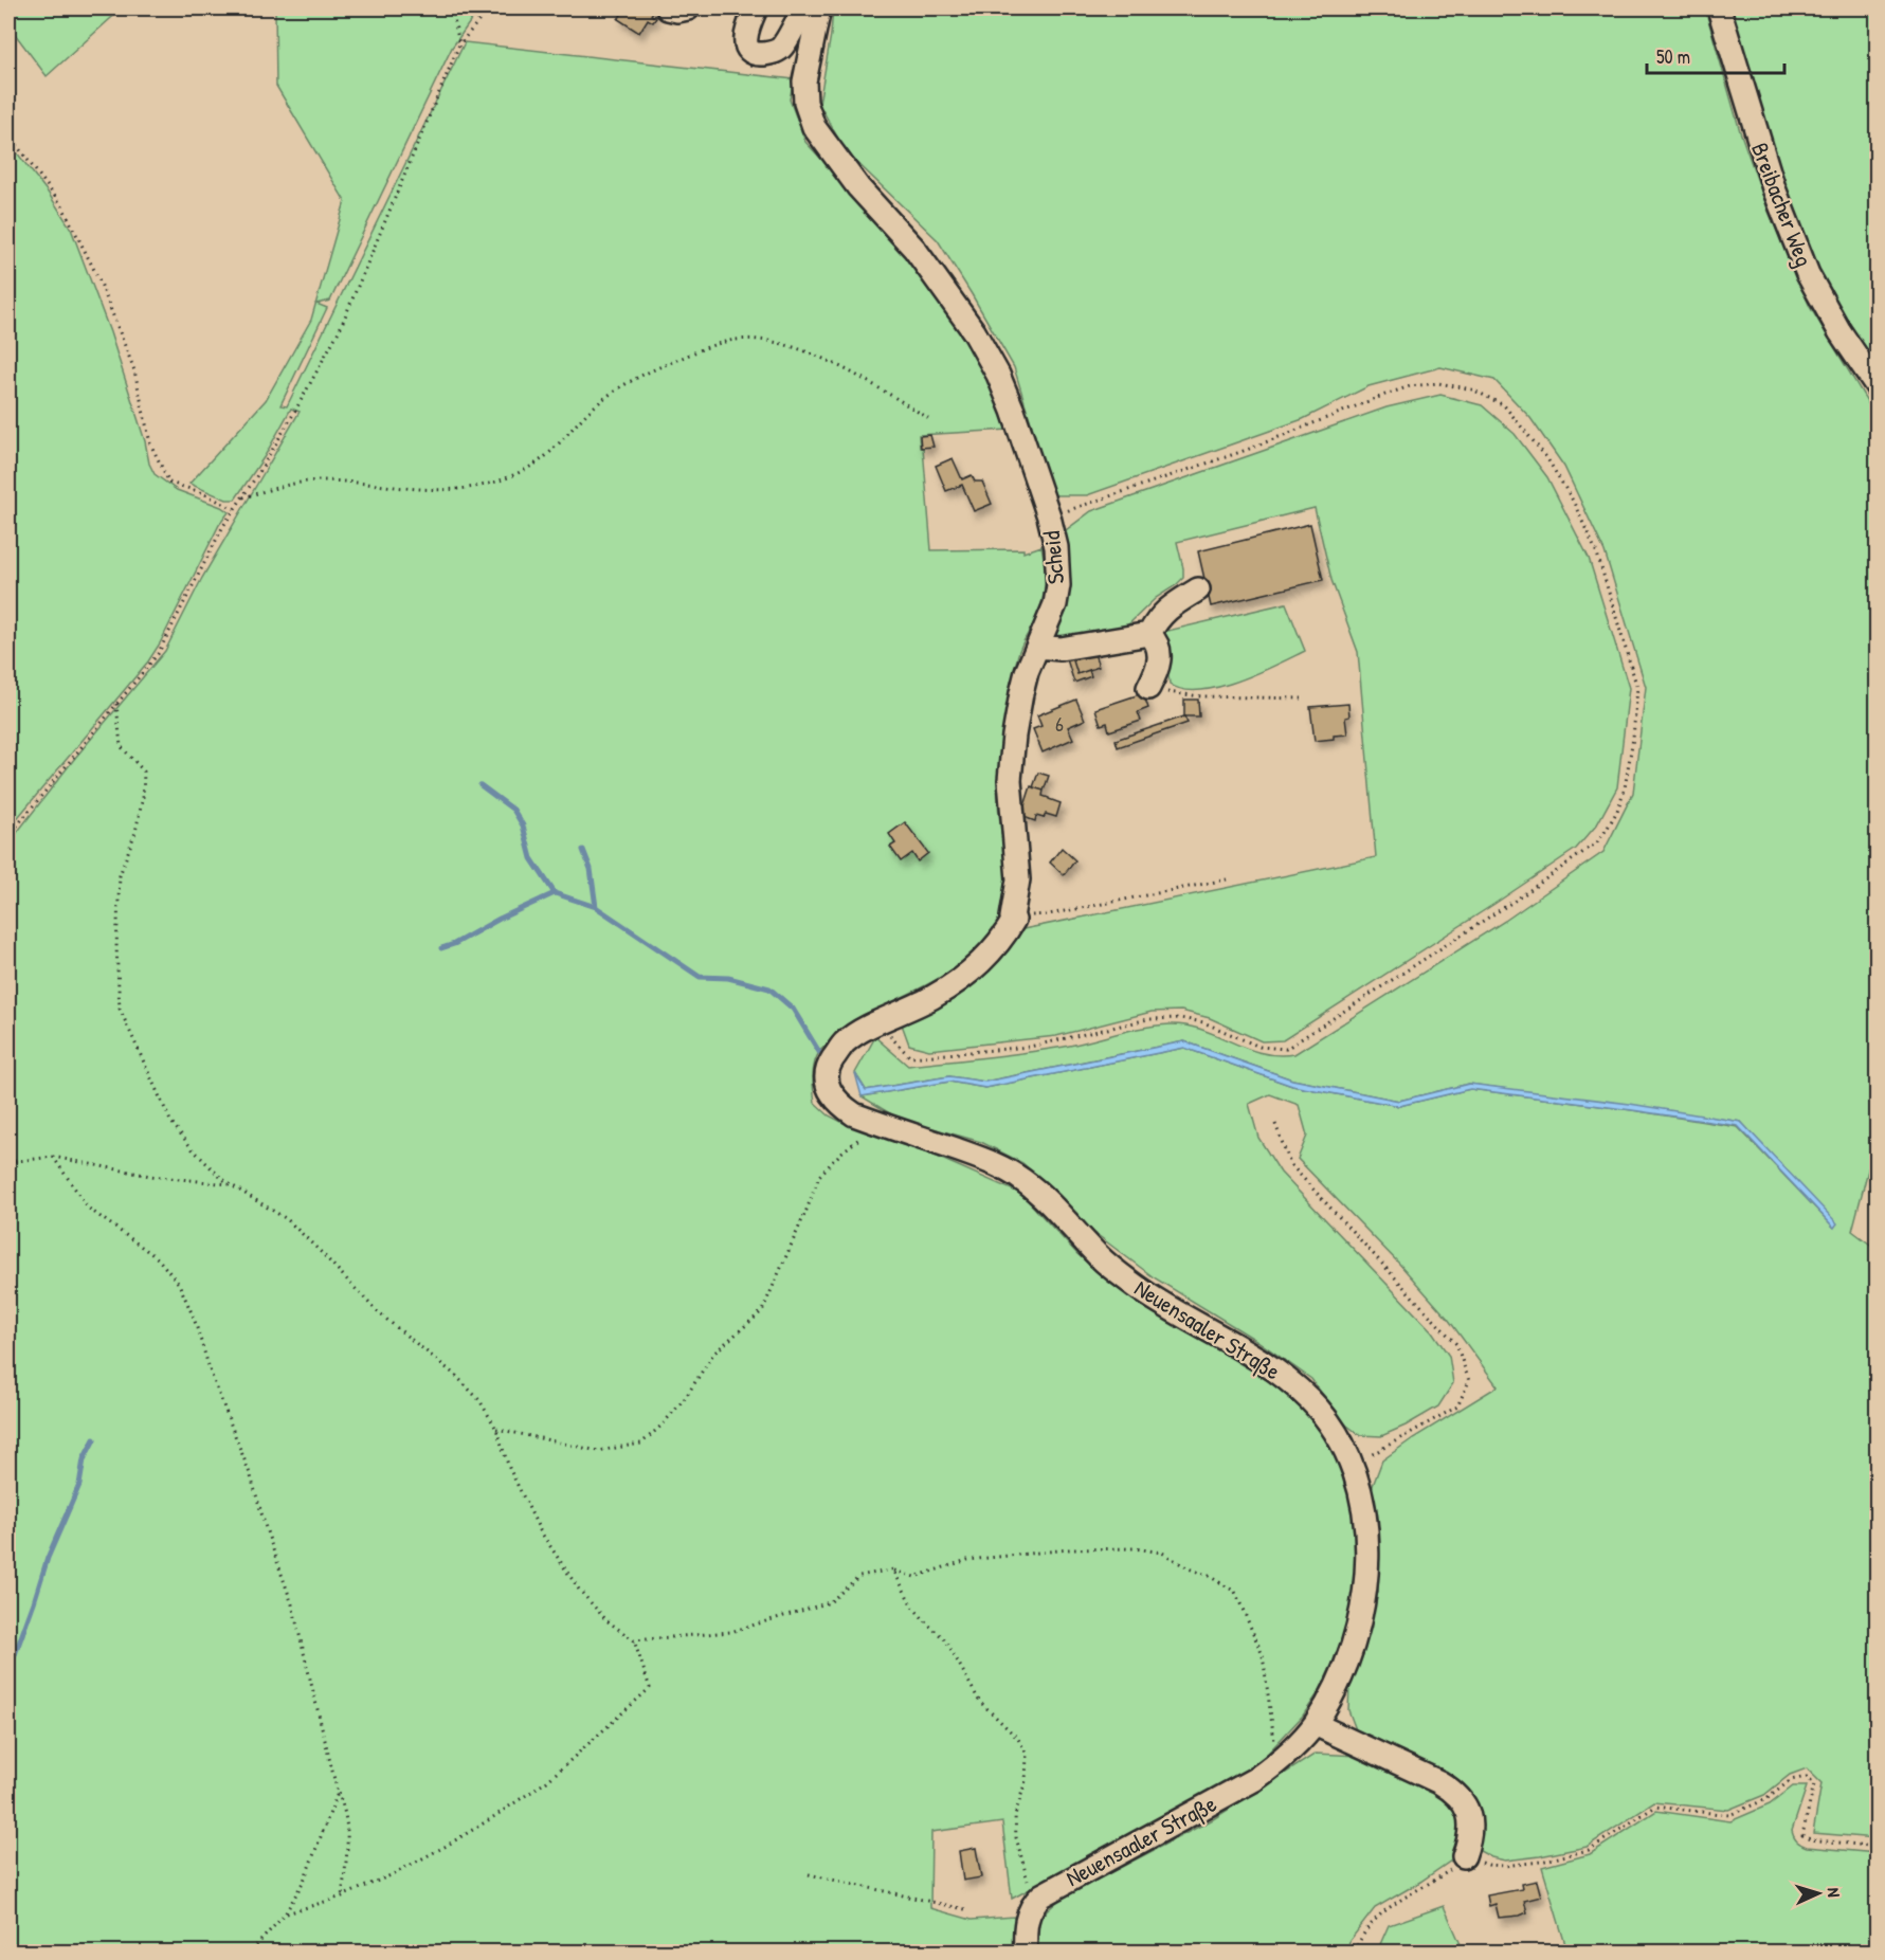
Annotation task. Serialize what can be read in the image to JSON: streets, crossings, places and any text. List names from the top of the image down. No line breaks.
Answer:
{"streets":{"street":["Breibacher Weg","Scheid","Neuensaaler Straße"]},"crossings":[["Scheid","Neuensaaler Straße"]],"house_numbers":["6"],"scale_bar":"50 m","north":"right"}
